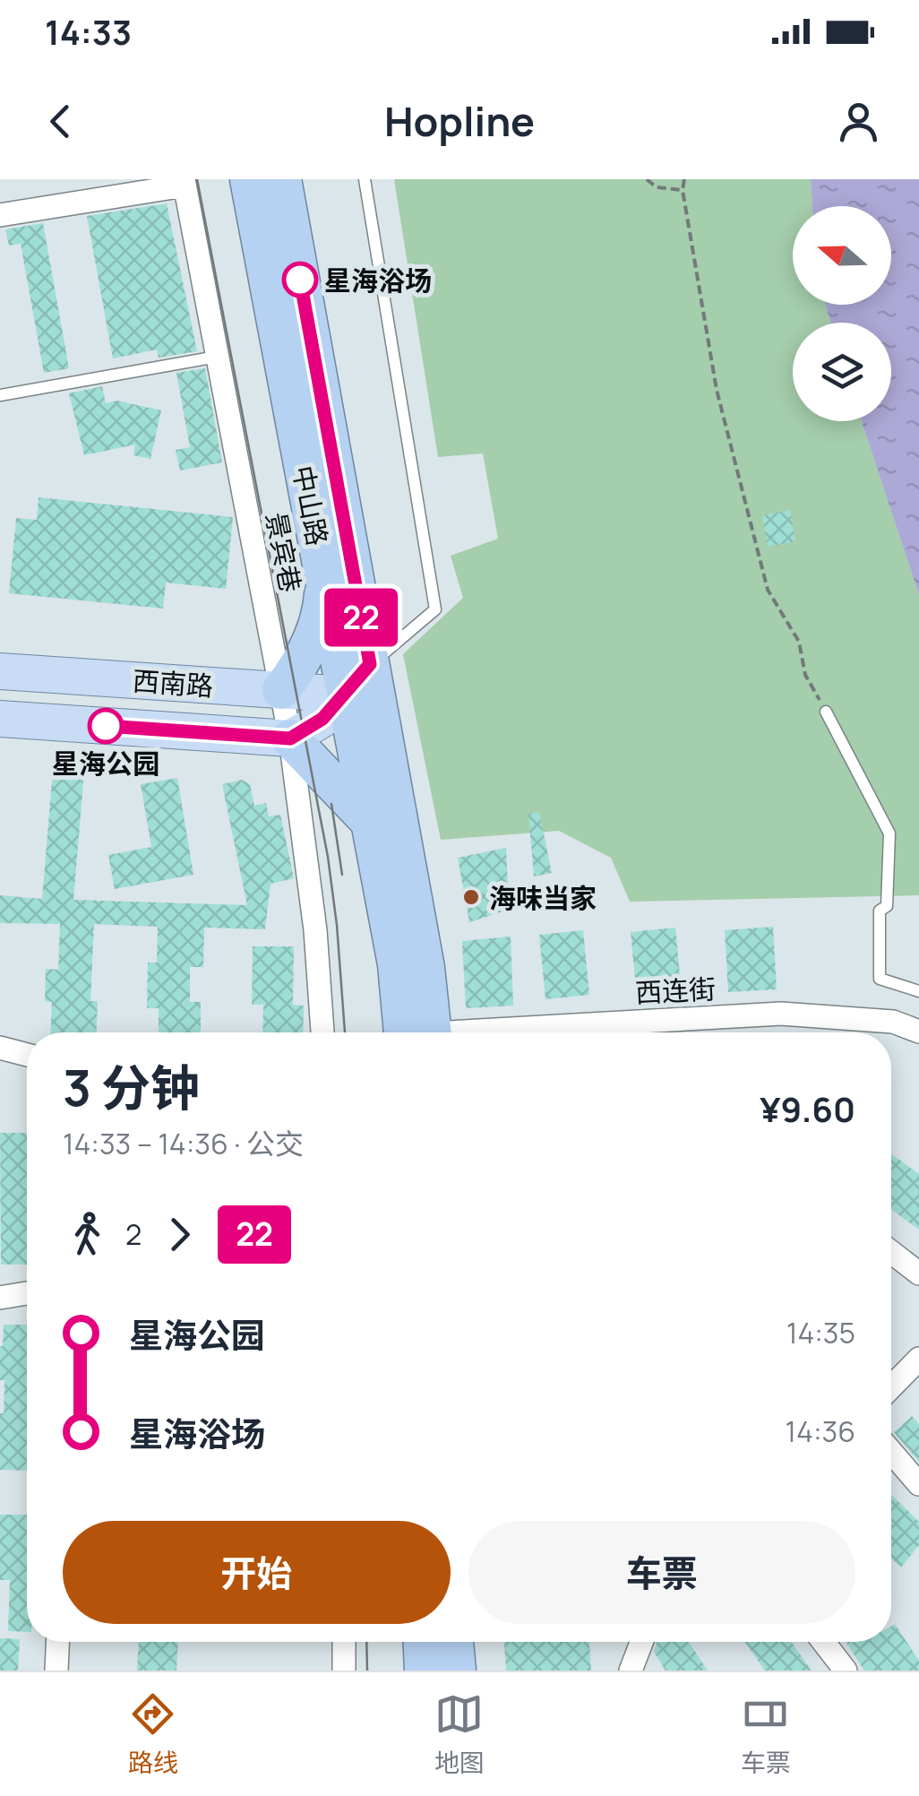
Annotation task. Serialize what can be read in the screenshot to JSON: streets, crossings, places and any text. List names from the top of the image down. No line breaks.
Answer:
{"streets":{"highway":["中山路"],"main road":["西南路"],"street":["景宾巷","西连街"]},"crossings":[["中山路","西南路"],["景宾巷","西南路"]],"places":["星海浴场","星海公园","海味当家"],"lines":["bus line 22"],"north":"left","page":{"status":"14:33","header":"Hopline","on_map":"22","heading":["3 分钟","14:33 – 14:36 · 公交","¥9.60"],"legs":["2","22"],"list":[{"name":"星海公园","value":"14:35"},{"name":"星海浴场","value":"14:36"}],"buttons":["开始","车票"],"tabs":["路线","地图","车票"]}}
